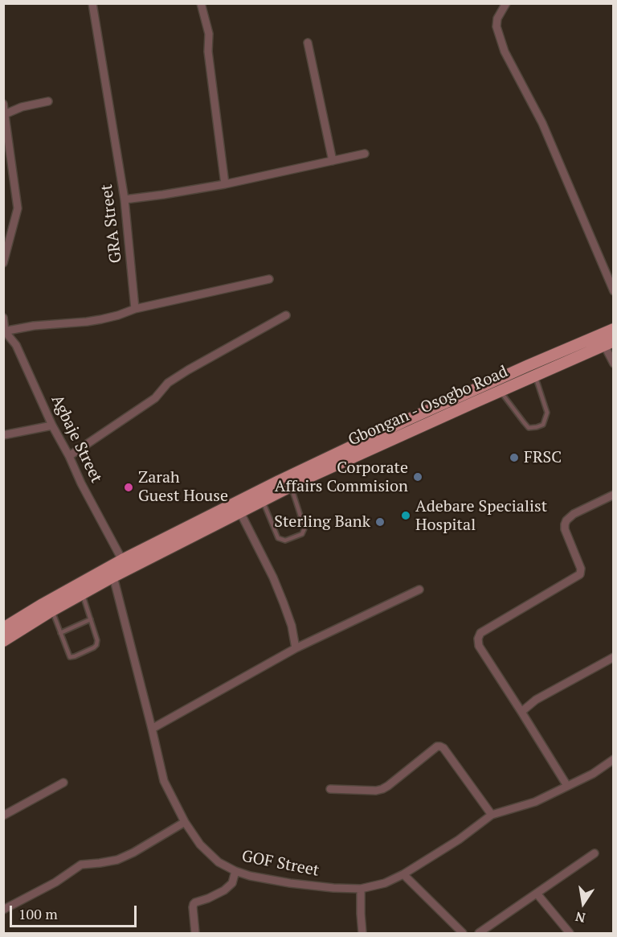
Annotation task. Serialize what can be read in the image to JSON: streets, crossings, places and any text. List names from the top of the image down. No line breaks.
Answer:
{"streets":{"main road":["Gbongan - Osogbo Road"],"street":["GRA Street","Agbaje Street","GOF Street"]},"crossings":[["Gbongan - Osogbo Road","Agbaje Street"],["Gbongan - Osogbo Road","GOF Street"]],"places":["FRSC","Corporate Affairs Commision","Zarah Guest House","Adebare Specialist Hospital","Sterling Bank"],"scale_bar":"100 m","north":"bottom"}
